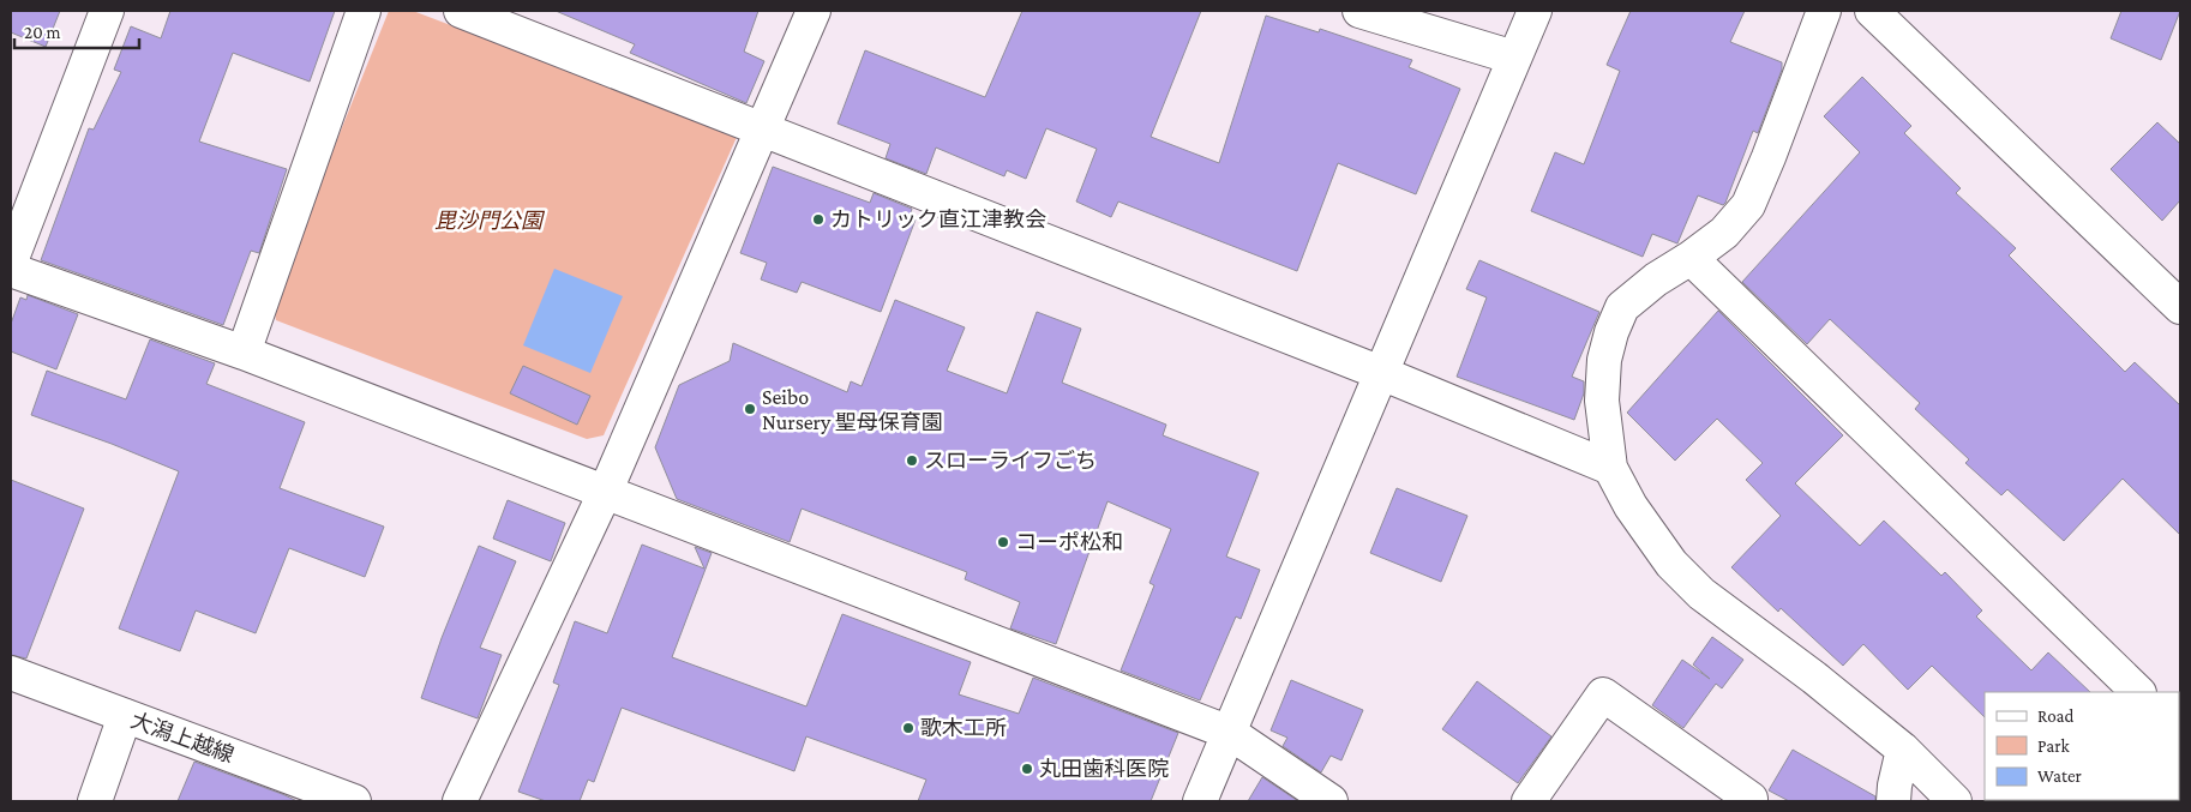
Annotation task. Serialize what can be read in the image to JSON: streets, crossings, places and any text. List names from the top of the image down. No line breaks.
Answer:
{"streets":{"street":["大潟上越線"]},"parks":["毘沙門公園"],"places":["カトリック直江津教会","Seibo Nursery 聖母保育園","スローライフごち","コーポ松和","歌木工所","丸田歯科医院"],"legend":["Road","Park","Water"],"scale_bar":"20 m"}
